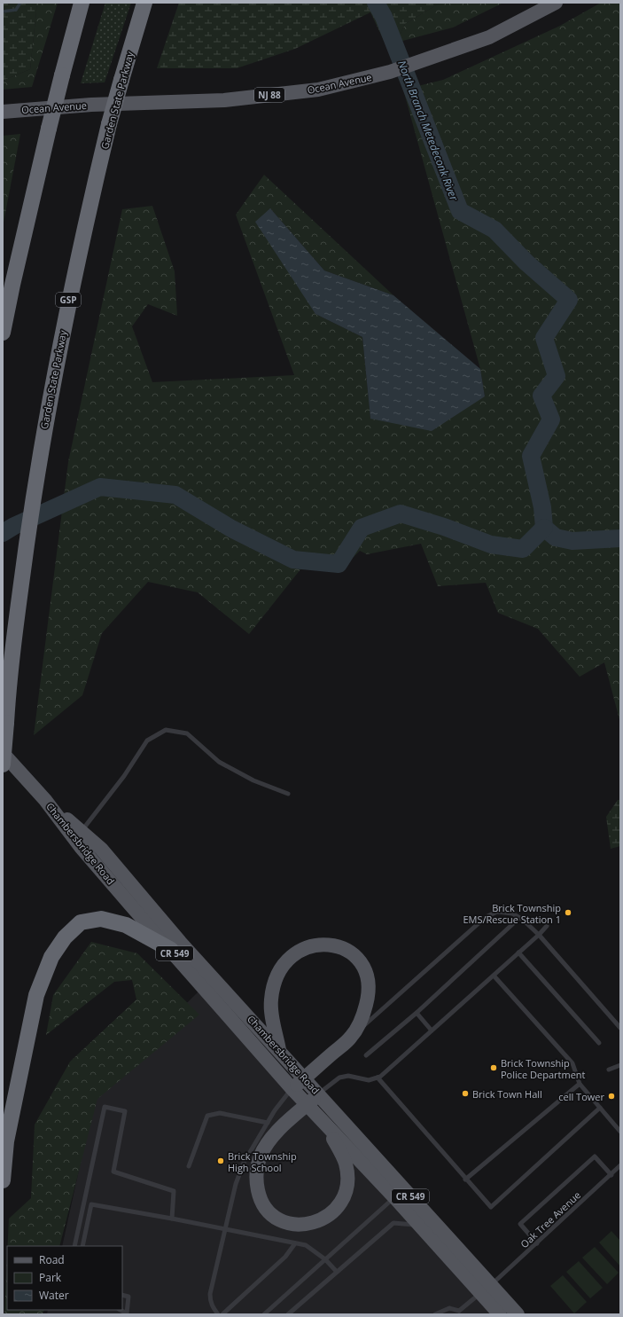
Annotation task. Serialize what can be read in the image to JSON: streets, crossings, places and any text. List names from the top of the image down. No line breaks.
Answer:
{"streets":{"highway":["Garden State Parkway","GSP"],"main road":["Ocean Avenue","NJ 88","Chambersbridge Road","CR 549"],"lane":["Oak Tree Avenue"]},"crossings":[["Chambersbridge Road","Oak Tree Avenue"]],"water":["North Branch Metedeconk River"],"places":["Brick Township EMS/Rescue Station 1","Brick Township Police Department","Brick Town Hall","cell Tower","Brick Township High School"],"legend":["Road","Park","Water"]}
